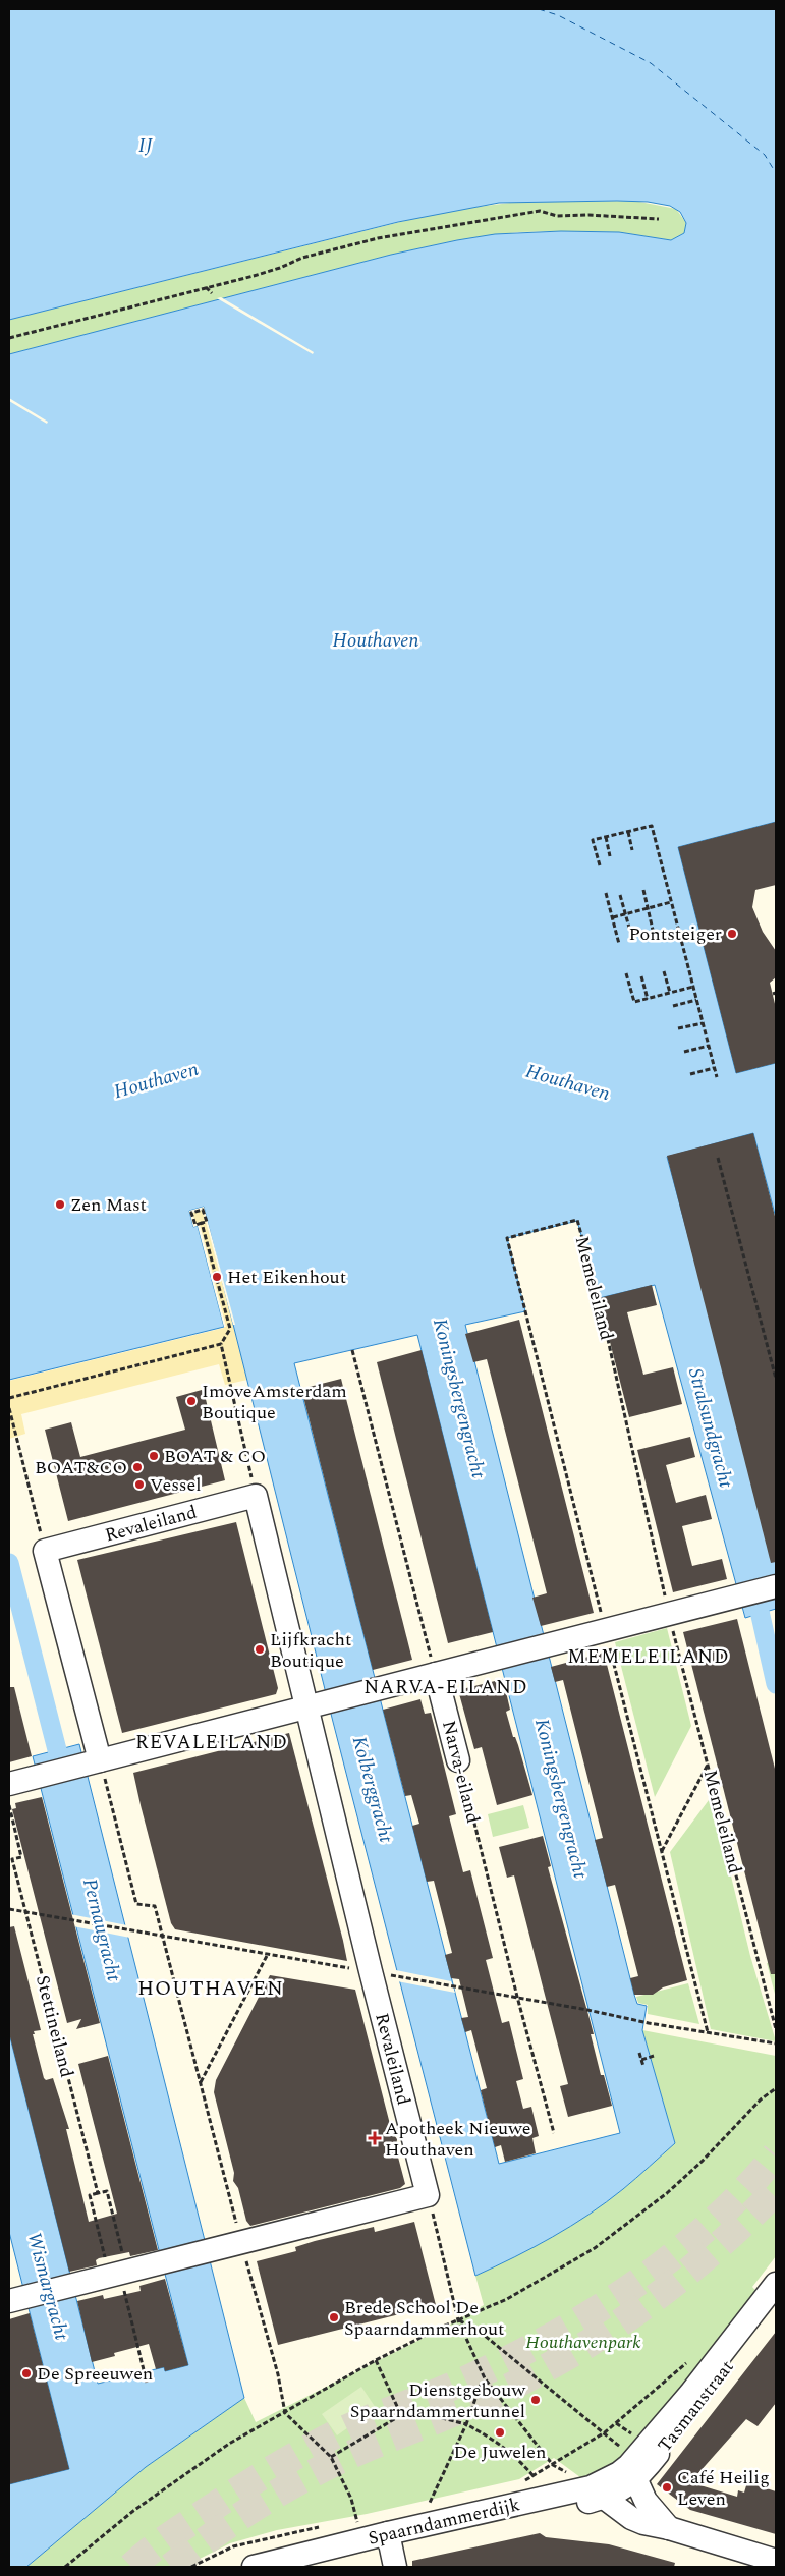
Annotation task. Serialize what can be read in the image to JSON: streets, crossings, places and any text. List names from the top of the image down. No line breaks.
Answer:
{"streets":{"street":["Revaleiland","Narva-eiland","Tasmanstraat","Spaarndammerdijk"],"path":["Memeleiland","Stettineiland"]},"crossings":[["Tasmanstraat","Spaarndammerdijk"]],"districts":["MEMELEILAND","NARVA-EILAND","REVALEILAND","HOUTHAVEN"],"water":["IJ","Houthaven","Koningsbergengracht","Stralsundgracht","Kolberggracht","Pernaugracht","Wismargracht"],"parks":["Houthavenpark"],"places":{"other":["Pontsteiger","Zen Mast","Het Eikenhout","ImoveAmsterdam Boutique","BOAT & CO","BOAT&CO","Vessel","Lijfkracht Boutique","Brede School De Spaarndammerhout","De Spreeuwen","Dienstgebouw Spaarndammertunnel","De Juwelen","Café Heilig Leven"],"health":["Apotheek Nieuwe Houthaven"]}}
